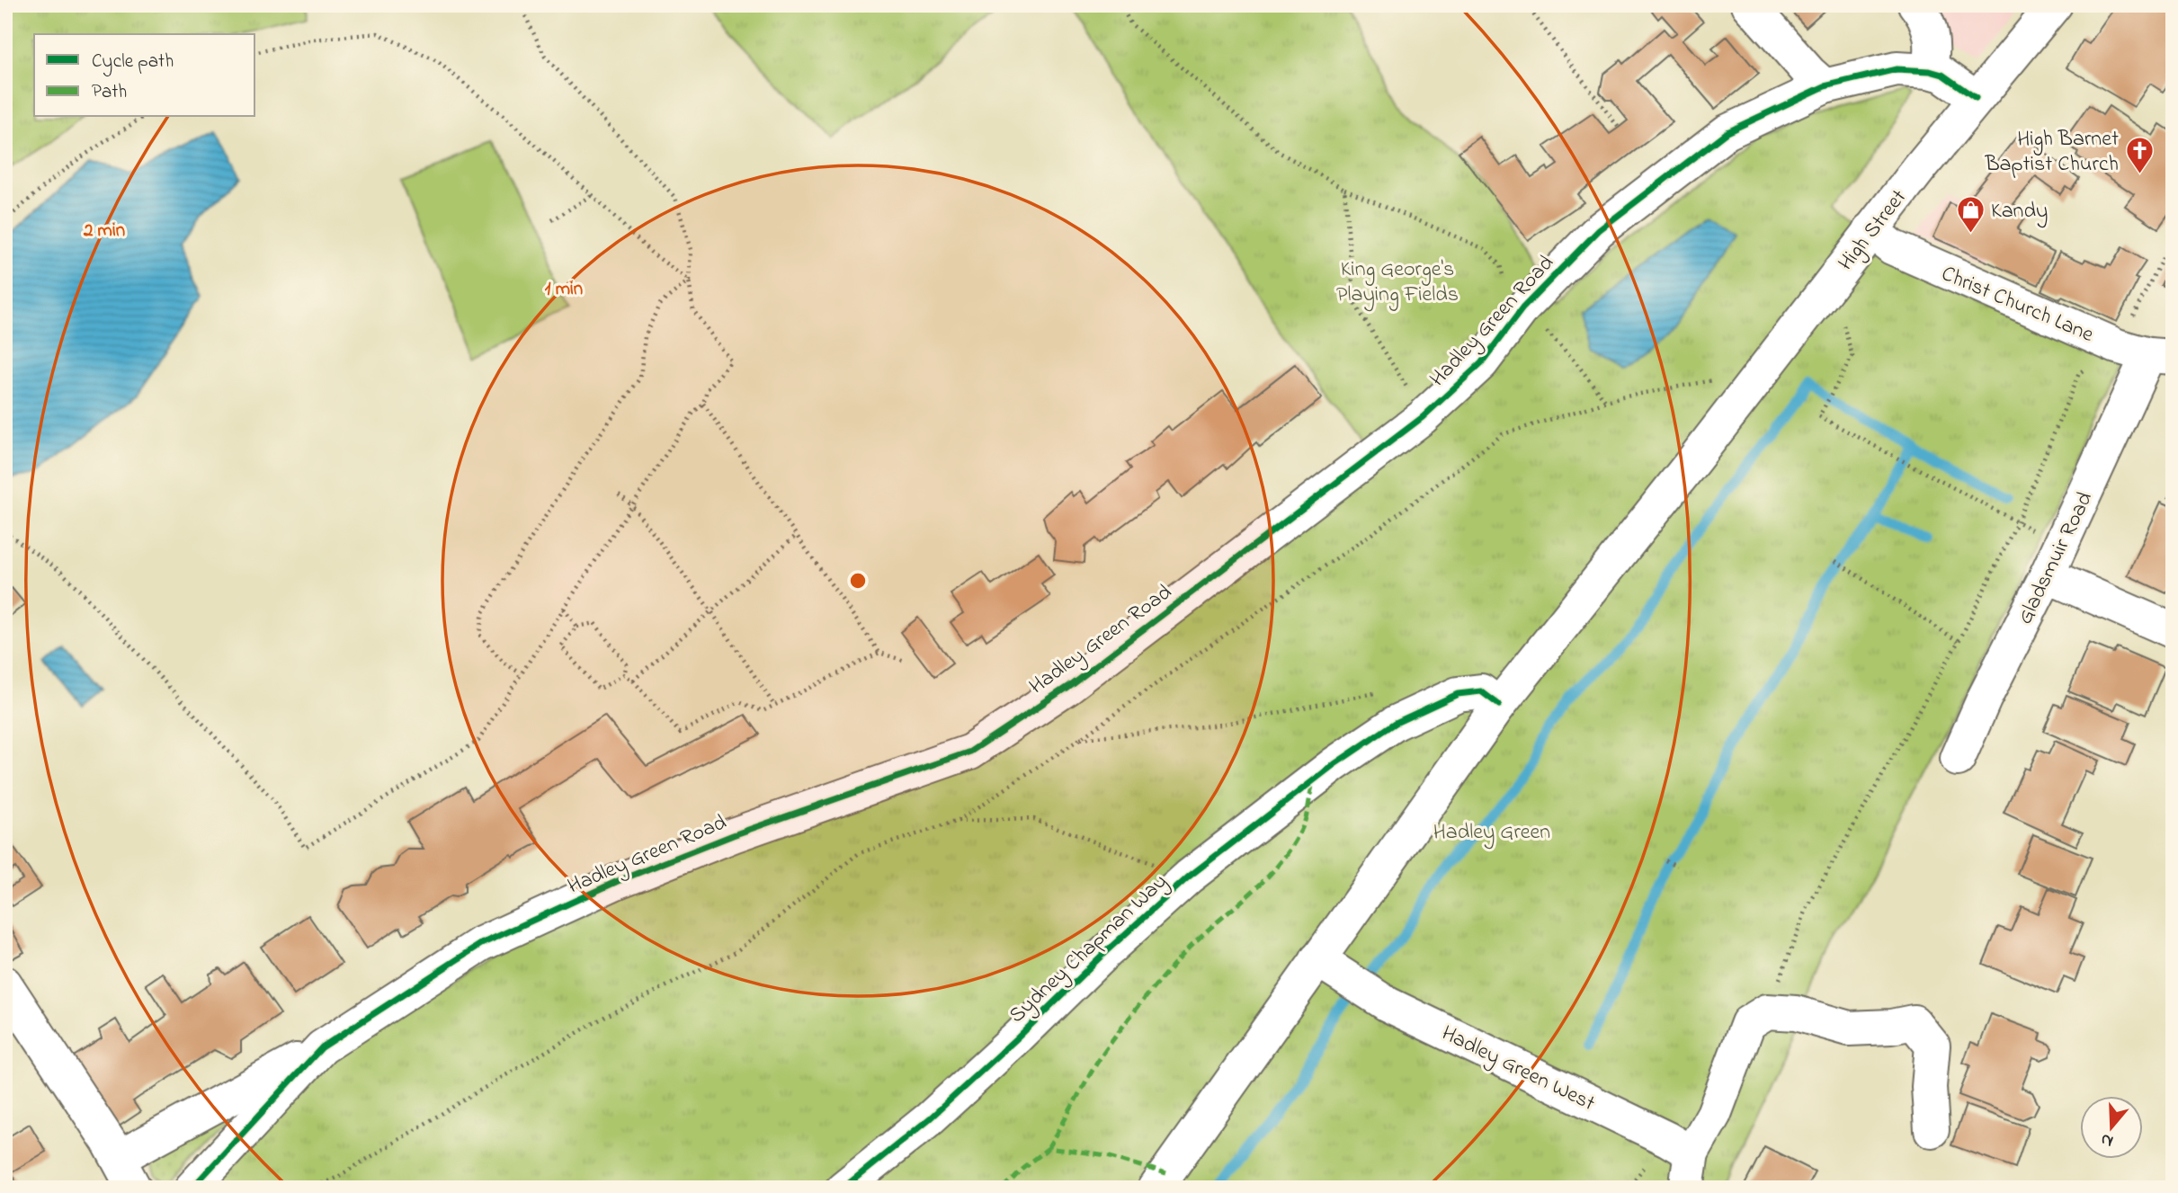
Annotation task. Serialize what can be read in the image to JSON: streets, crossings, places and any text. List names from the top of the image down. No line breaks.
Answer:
{"streets":{"street":["High Street","Christ Church Lane","Hadley Green Road","Gladsmuir Road","Sydney Chapman Way","Hadley Green West"]},"crossings":[["High Street","Christ Church Lane"],["High Street","Hadley Green Road"],["High Street","Sydney Chapman Way"],["Christ Church Lane","Gladsmuir Road"]],"parks":["King George's Playing Fields","Hadley Green"],"places":{"church":["High Barnet Baptist Church"],"shop":["Kandy"]},"legend":["Cycle path","Path"],"north":"bottom","rings":["2 min","1 min"]}
